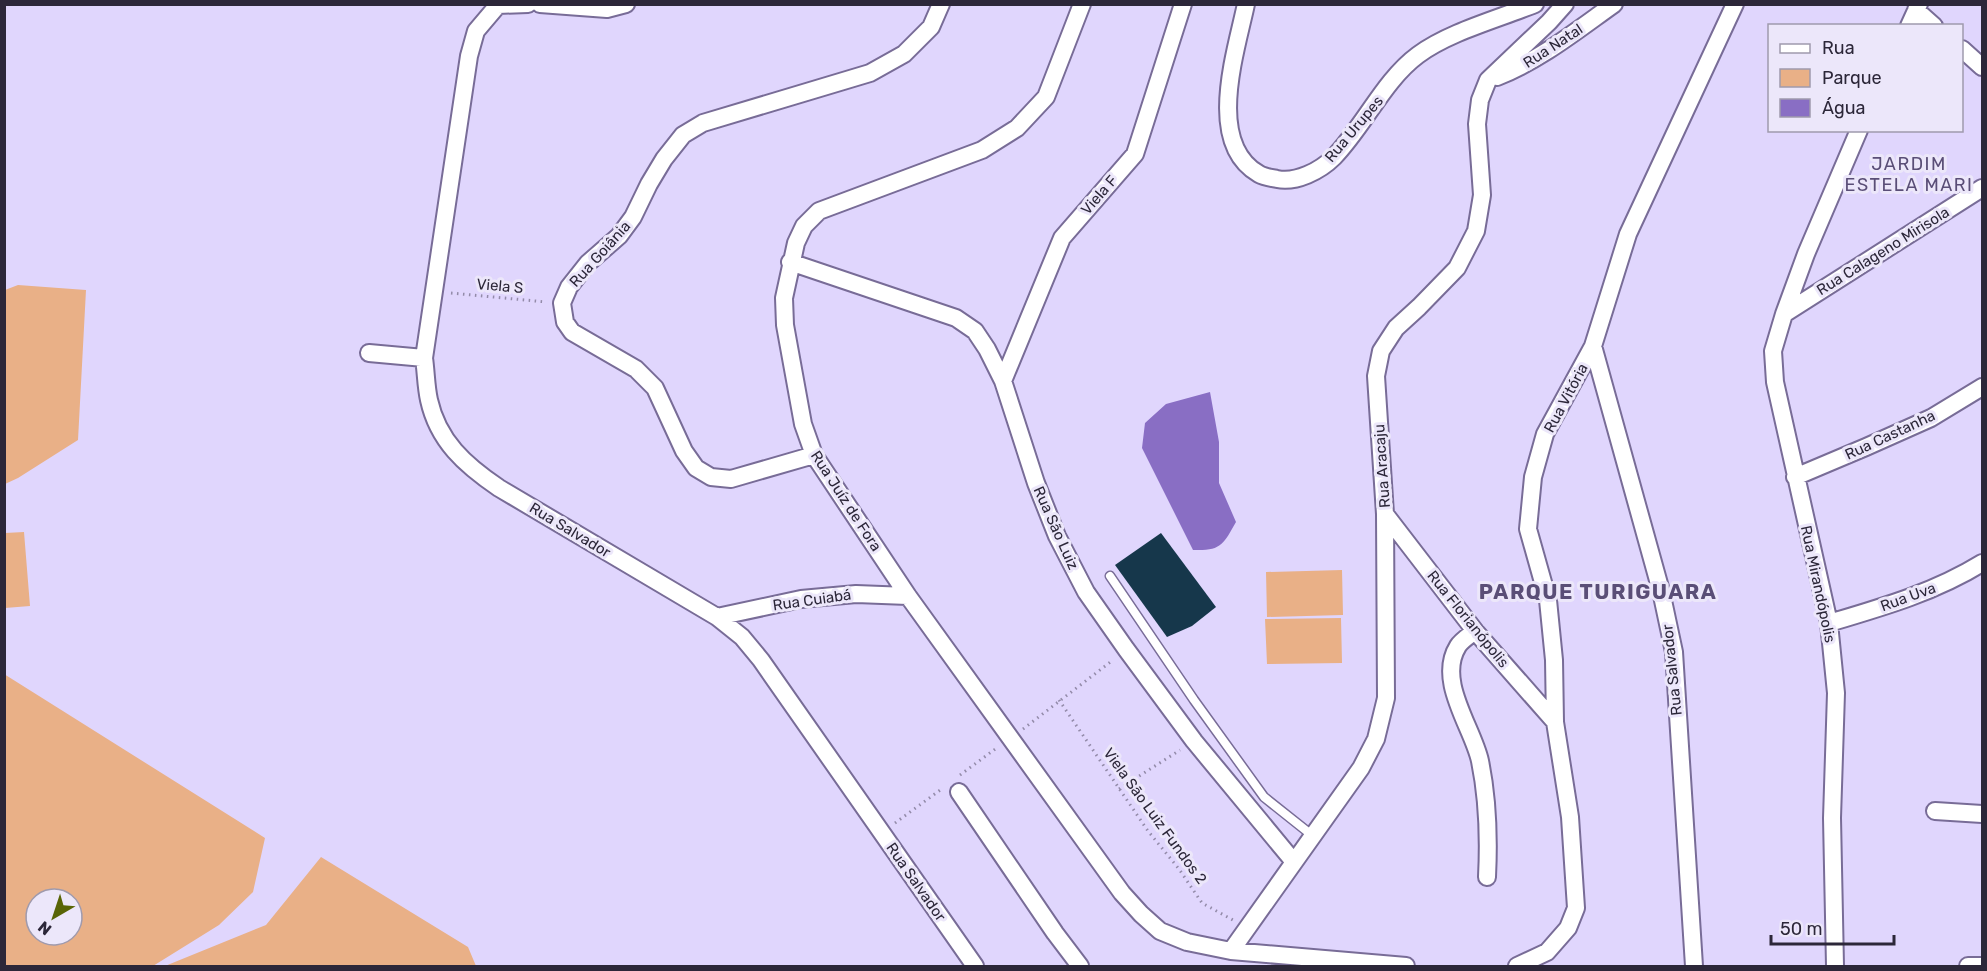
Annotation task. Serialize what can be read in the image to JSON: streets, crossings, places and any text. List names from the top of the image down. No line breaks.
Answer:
{"streets":{"street":["Rua Natal","Rua Urupes","Viela F","Rua Calageno Mirisola","Rua Goiânia","Rua Vitória","Rua Castanha","Rua Aracaju","Rua Juíz de Fora","Rua São Luiz","Rua Salvador","Rua Mirandópolis","Rua Uva","Rua Cuiabá","Rua Florianópolis"],"path":["Viela S","Viela São Luiz Fundos 2"]},"crossings":[["Rua Natal","Rua Aracaju"],["Viela F","Rua São Luiz"],["Rua Calageno Mirisola","Rua Mirandópolis"],["Rua Goiânia","Viela S"],["Rua Goiânia","Rua Juíz de Fora"],["Viela S","Rua Salvador"],["Rua Vitória","Rua Salvador"],["Rua Vitória","Rua Florianópolis"],["Rua Castanha","Rua Mirandópolis"],["Rua Aracaju","Rua Juíz de Fora"],["Rua Aracaju","Rua São Luiz"],["Rua Aracaju","Rua Florianópolis"],["Rua Aracaju","Viela São Luiz Fundos 2"],["Rua Juíz de Fora","Rua São Luiz"],["Rua Juíz de Fora","Rua Cuiabá"],["Rua Salvador","Rua Cuiabá"],["Rua Mirandópolis","Rua Uva"]],"districts":["JARDIM ESTELA MARI","PARQUE TURIGUARA"],"legend":["Rua","Parque","Água"],"scale_bar":"50 m","north":"bottom left"}
